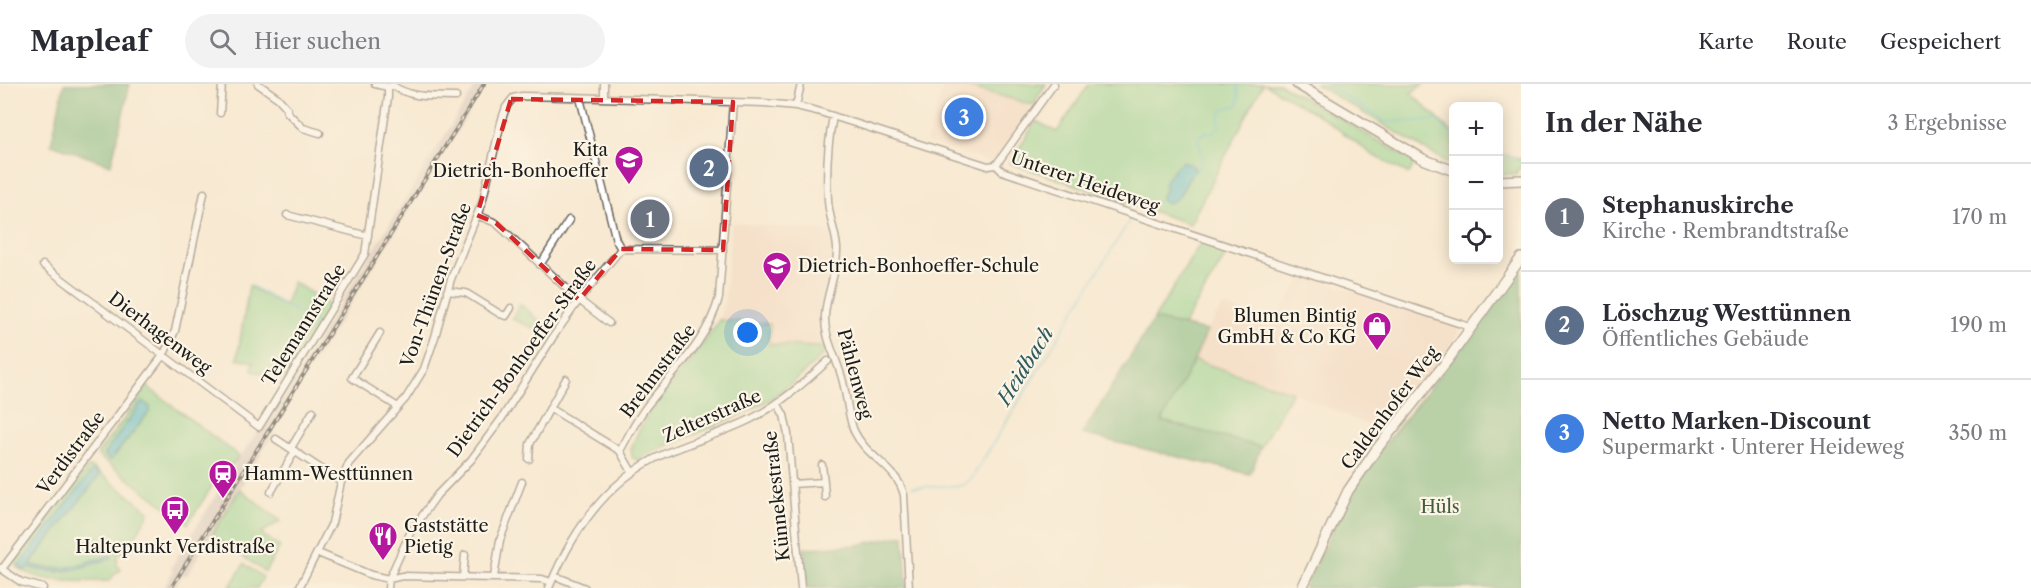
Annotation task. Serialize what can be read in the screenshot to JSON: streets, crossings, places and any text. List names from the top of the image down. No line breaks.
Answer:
{"streets":{"main road":["Caldenhofer Weg"],"street":["Unterer Heideweg","Von-Thünen-Straße","Telemannstraße","Dierhagenweg","Dietrich-Bonhoeffer-Straße","Brehmstraße","Pählenweg","Zelterstraße","Verdistraße","Künnekestraße"]},"crossings":[["Unterer Heideweg","Von-Thünen-Straße"],["Unterer Heideweg","Brehmstraße"],["Unterer Heideweg","Pählenweg"],["Unterer Heideweg","Caldenhofer Weg"],["Telemannstraße","Dierhagenweg"],["Dierhagenweg","Verdistraße"],["Zelterstraße","Künnekestraße"]],"water":["Heidbach"],"parks":["Hüls"],"places":{"school or university":["Kita Dietrich-Bonhoeffer","Dietrich-Bonhoeffer-Schule"],"shop":["Blumen Bintig GmbH & Co KG"],"station":["Hamm-Westtünnen"],"bus stop":["Haltepunkt Verdistraße"],"restaurant":["Gaststätte Pietig"]},"page":{"header":"Mapleaf","search":"Hier suchen","nav":["Karte","Route","Gespeichert"],"heading":["In der Nähe","3 Ergebnisse"],"pins":["3","2","1"],"map_buttons":["+","−"],"list":[{"mark":"1","name":"Stephanuskirche","note":"Kirche · Rembrandtstraße","value":"170 m"},{"mark":"2","name":"Löschzug Westtünnen","note":"Öffentliches Gebäude","value":"190 m"},{"mark":"3","name":"Netto Marken-Discount","note":"Supermarkt · Unterer Heideweg","value":"350 m"}]}}
